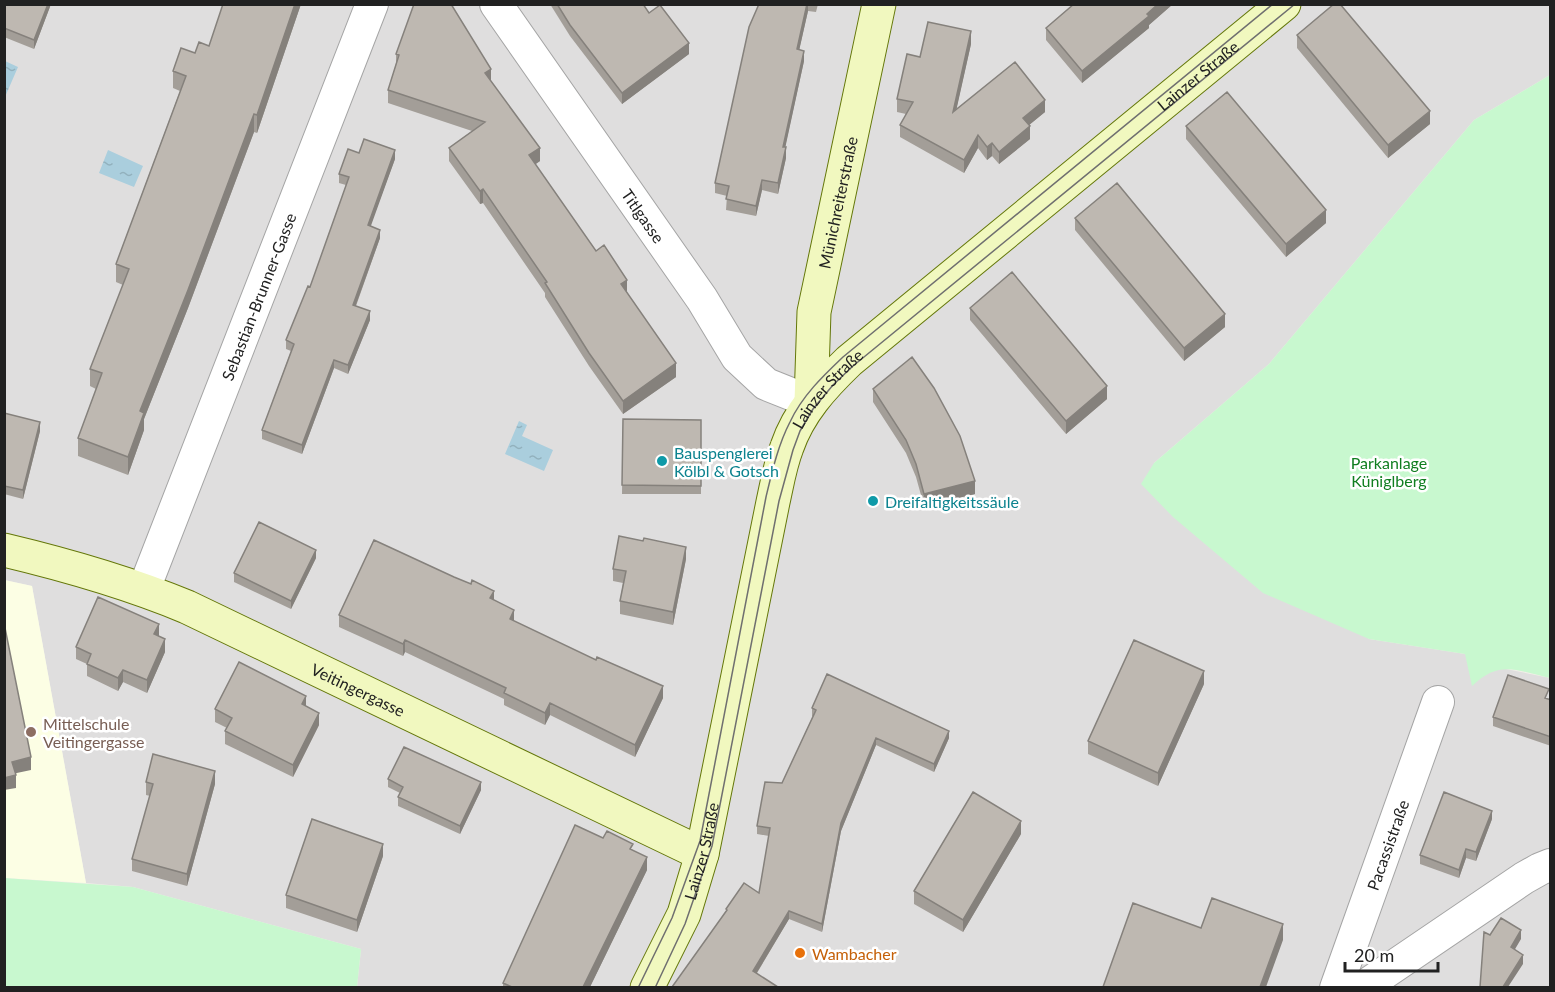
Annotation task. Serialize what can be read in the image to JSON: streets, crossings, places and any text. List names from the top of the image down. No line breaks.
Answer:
{"streets":{"main road":["Lainzer Straße","Münichreiterstraße","Veitingergasse"],"street":["Titlgasse","Sebastian-Brunner-Gasse","Pacassistraße"]},"crossings":[["Lainzer Straße","Münichreiterstraße"],["Lainzer Straße","Titlgasse"],["Lainzer Straße","Veitingergasse"],["Münichreiterstraße","Titlgasse"],["Sebastian-Brunner-Gasse","Veitingergasse"]],"parks":["Parkanlage Küniglberg"],"places":["Bauspenglerei Kölbl & Gotsch","Dreifaltigkeitssäule","Mittelschule Veitingergasse","Wambacher"],"scale_bar":"20 m"}
